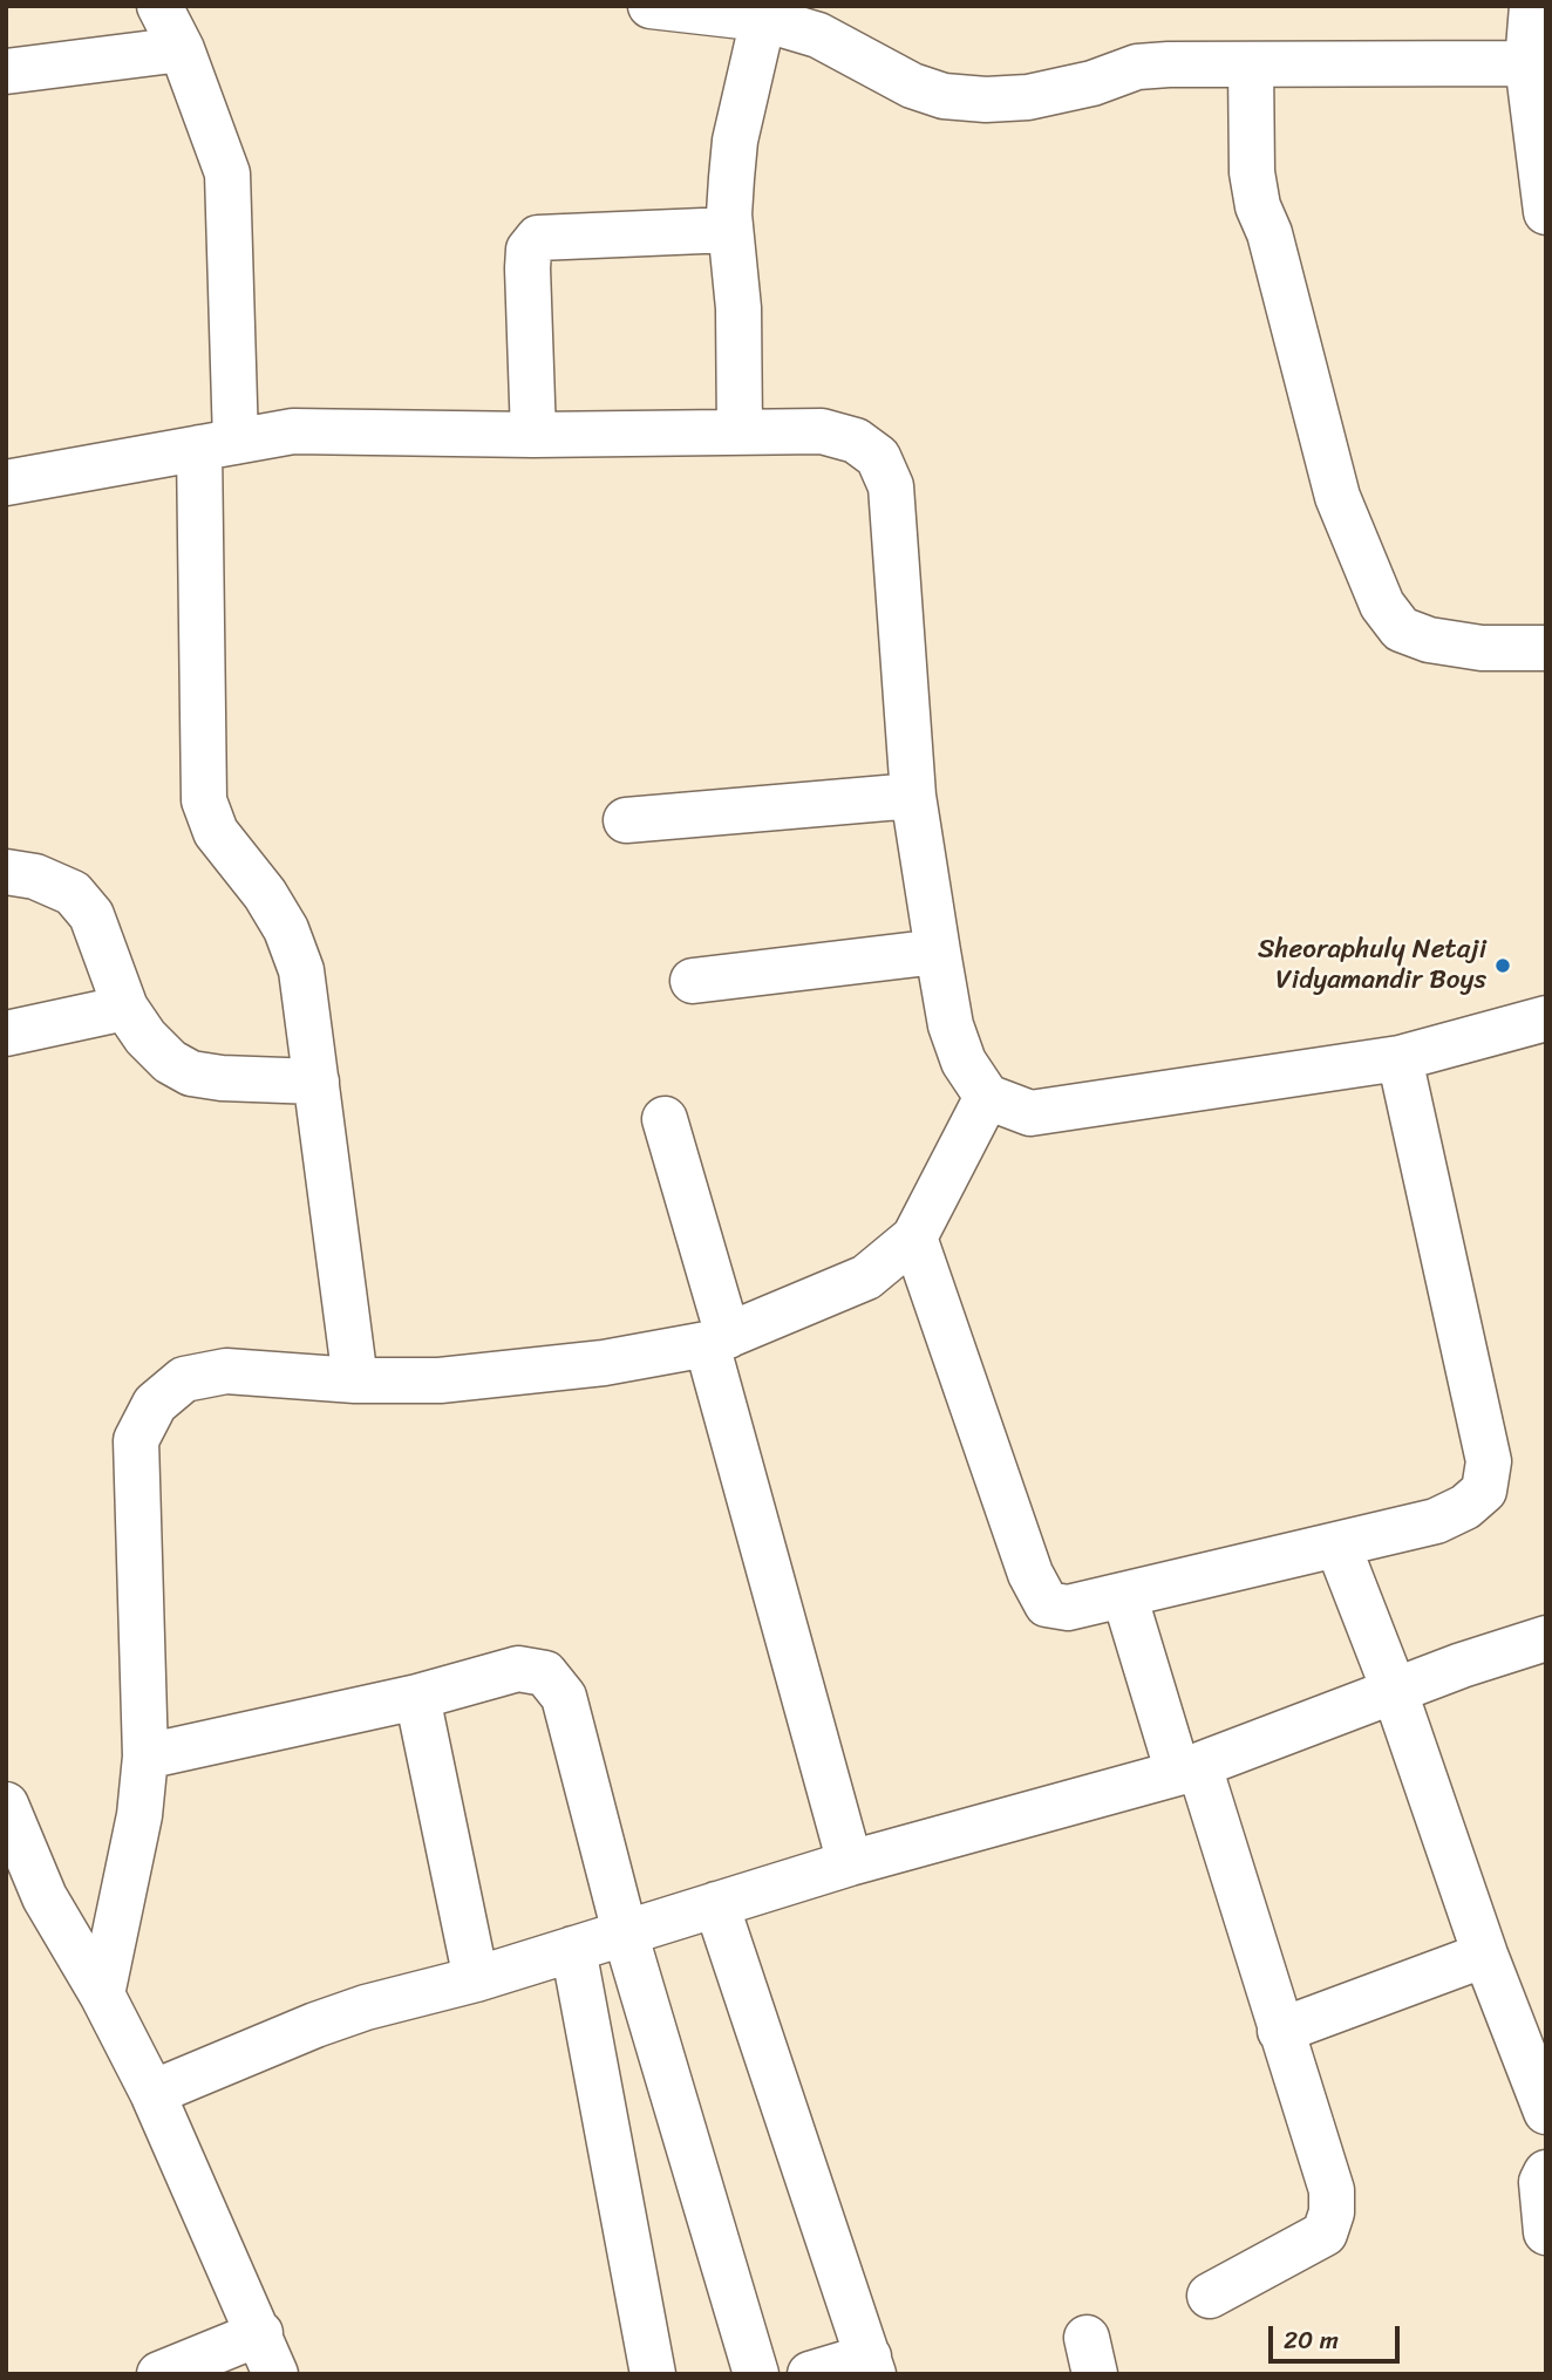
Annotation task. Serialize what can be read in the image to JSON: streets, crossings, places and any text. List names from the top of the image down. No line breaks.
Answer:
{"places":["Sheoraphuly Netaji Vidyamandir Boys"],"scale_bar":"20 m"}
